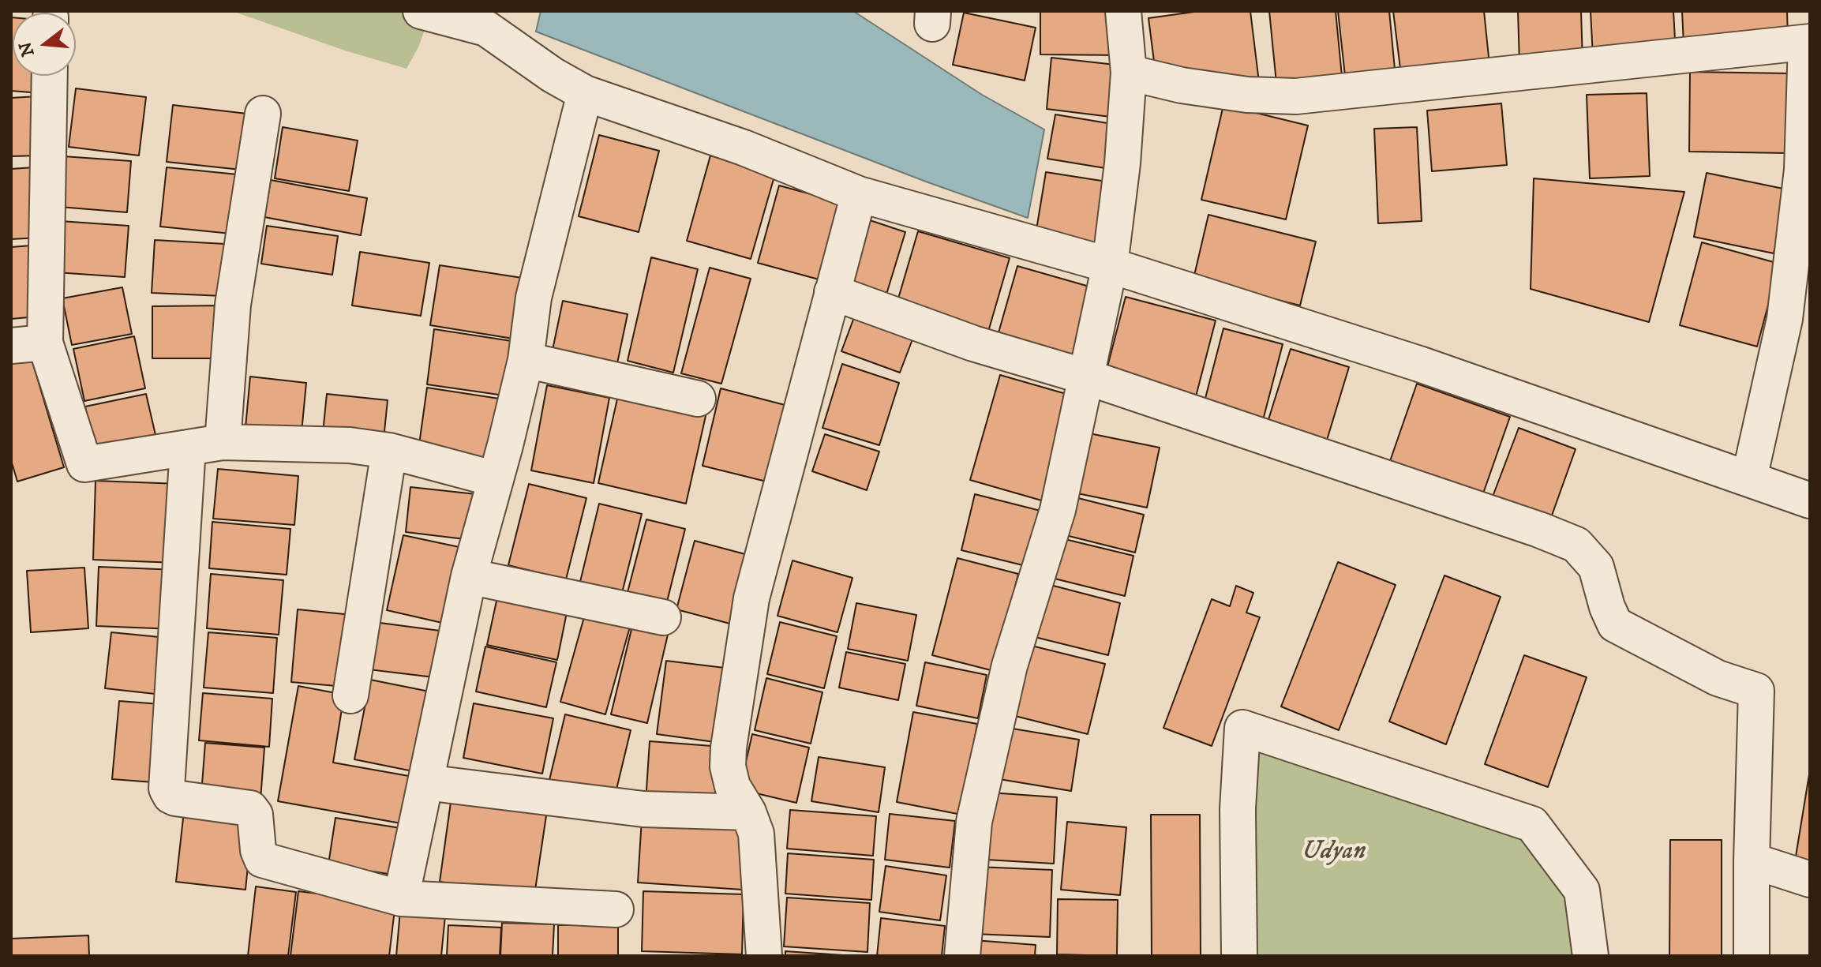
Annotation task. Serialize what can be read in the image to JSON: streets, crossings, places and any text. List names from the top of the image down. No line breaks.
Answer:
{"parks":["Udyan"],"north":"left"}
